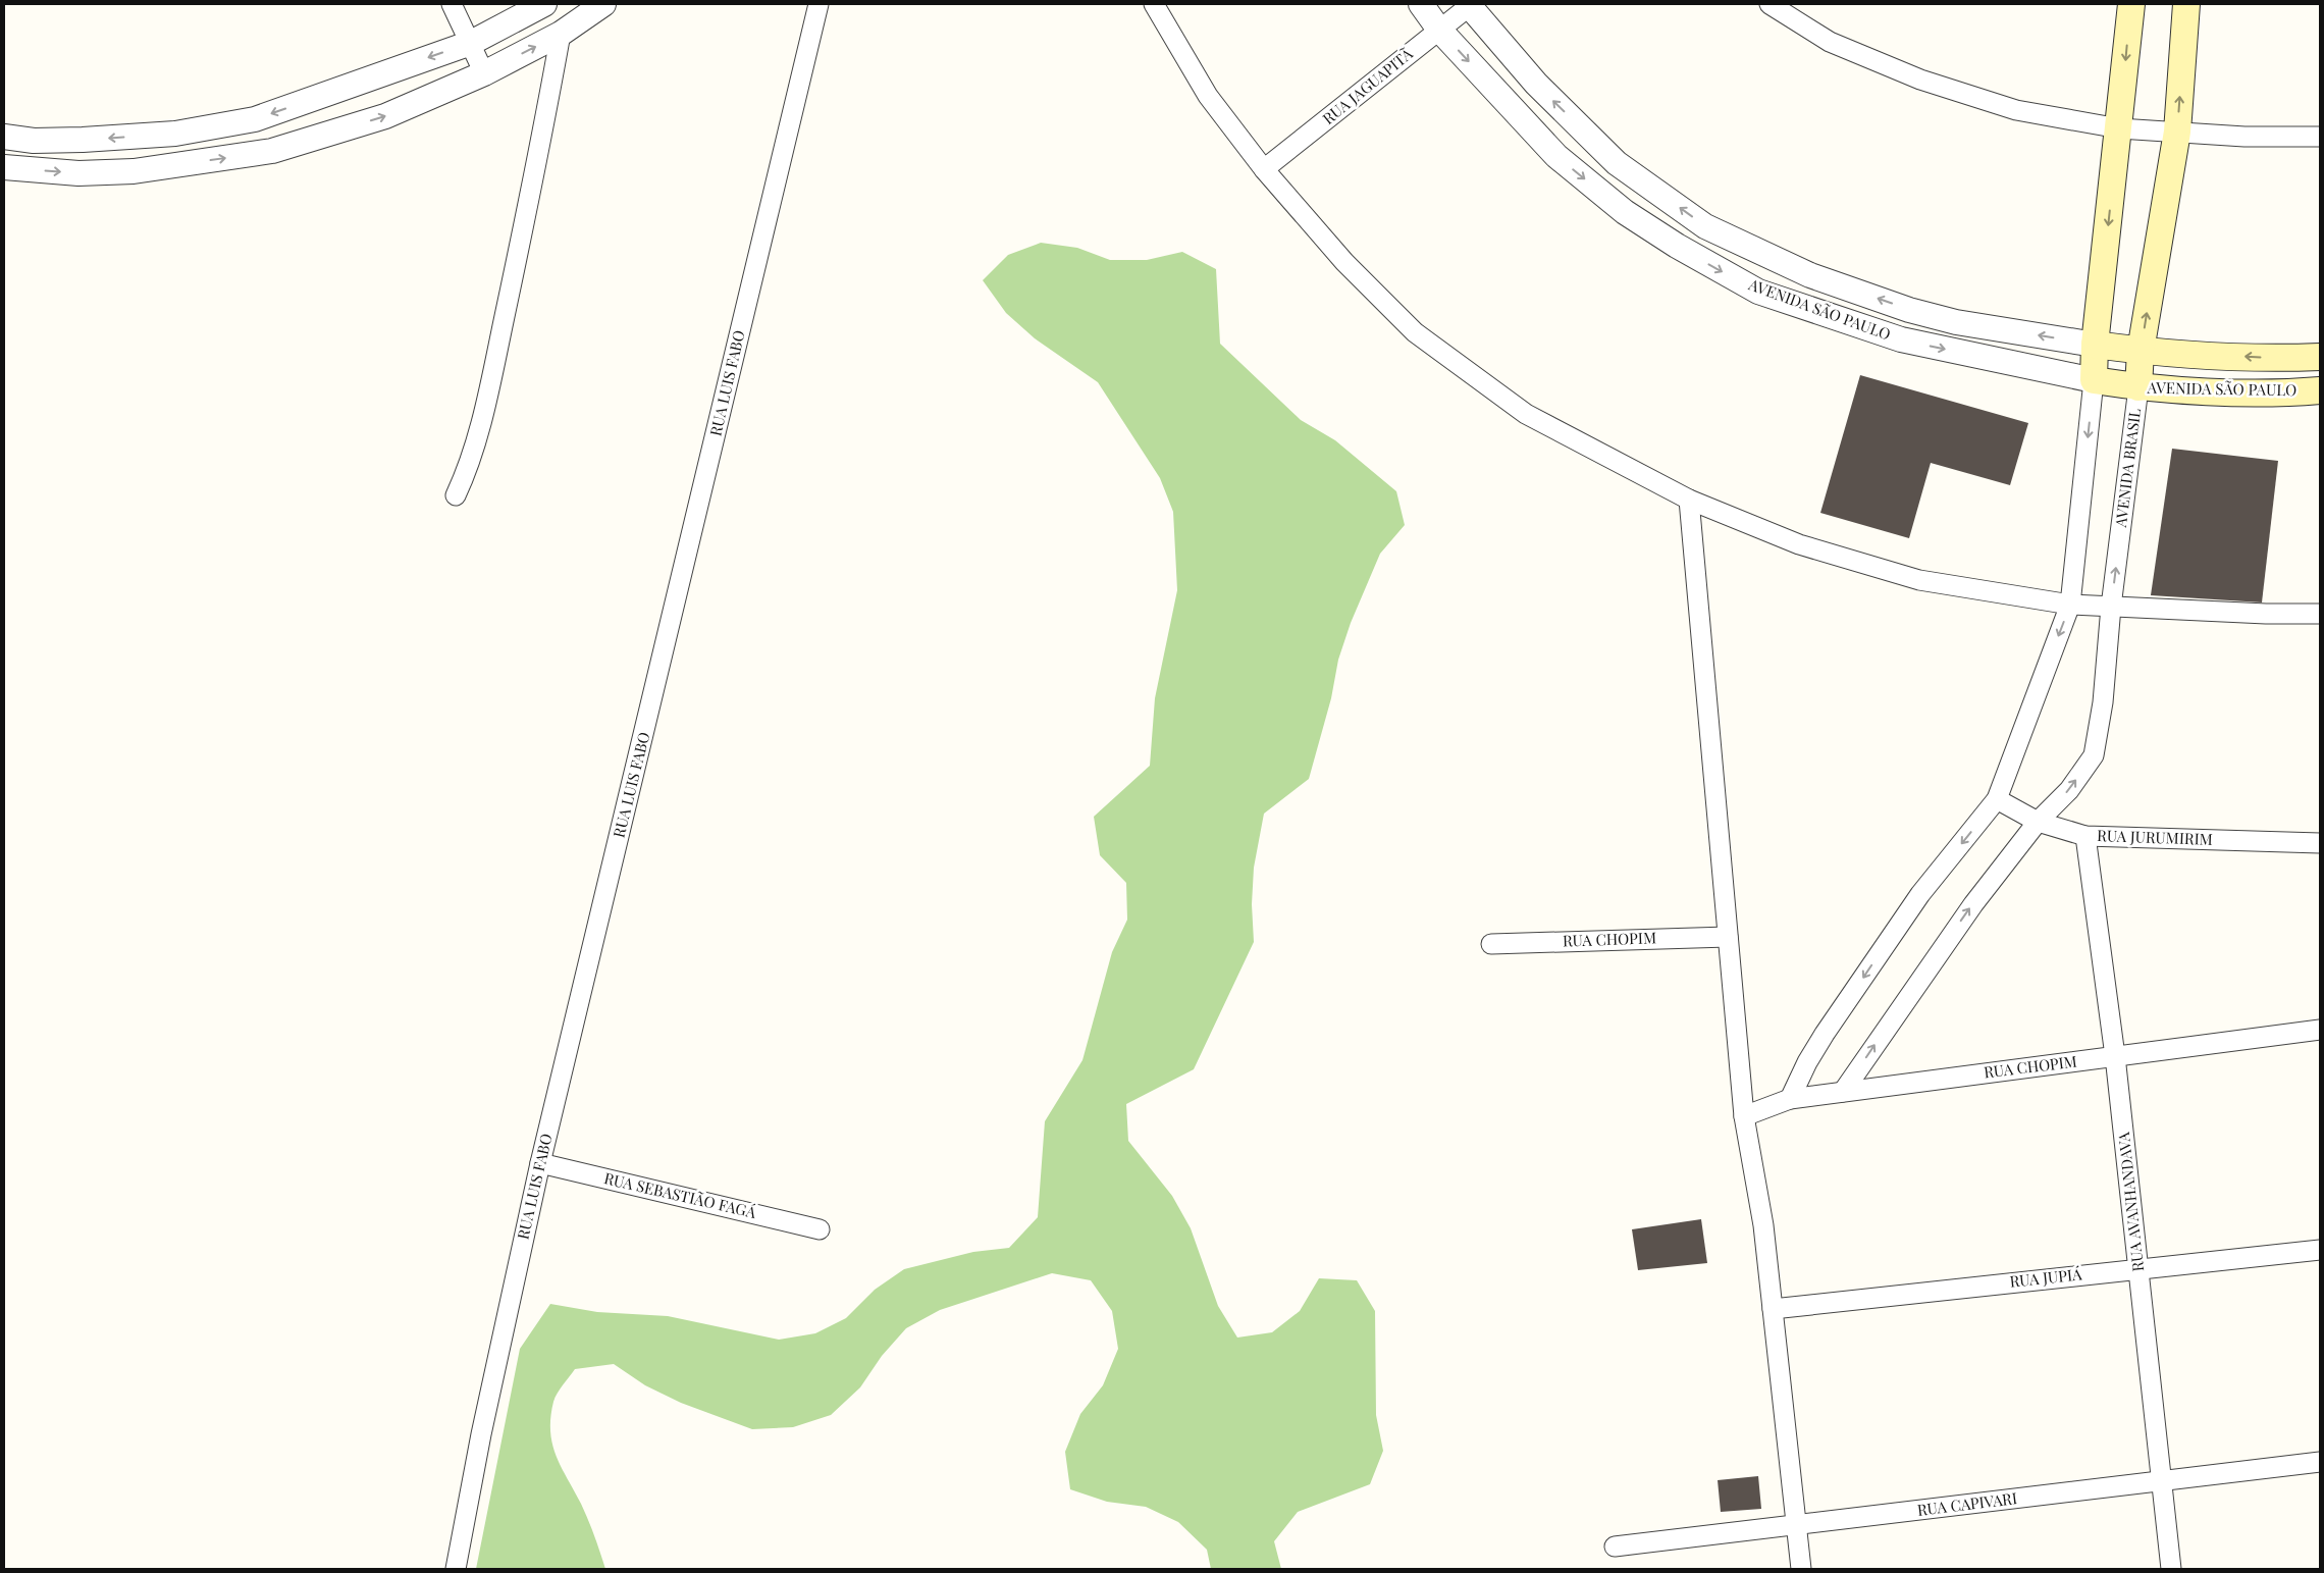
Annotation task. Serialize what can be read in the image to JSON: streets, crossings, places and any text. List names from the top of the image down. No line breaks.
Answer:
{"streets":{"main road":["AVENIDA SÃO PAULO","AVENIDA BRASIL"],"street":["RUA JAGUAPITÃ","RUA LUIS FABO","RUA JURUMIRIM","RUA CHOPIM","RUA SEBASTIÃO FAGÁ","RUA AVANHANDAVA","RUA JUPIÁ","RUA CAPIVARI"]},"crossings":[["RUA JAGUAPITÃ","AVENIDA SÃO PAULO"],["AVENIDA SÃO PAULO","AVENIDA BRASIL"],["RUA LUIS FABO","RUA SEBASTIÃO FAGÁ"],["AVENIDA BRASIL","RUA JURUMIRIM"],["AVENIDA BRASIL","RUA CHOPIM"],["RUA JURUMIRIM","RUA AVANHANDAVA"],["RUA CHOPIM","RUA AVANHANDAVA"],["RUA AVANHANDAVA","RUA JUPIÁ"],["RUA AVANHANDAVA","RUA CAPIVARI"]]}
